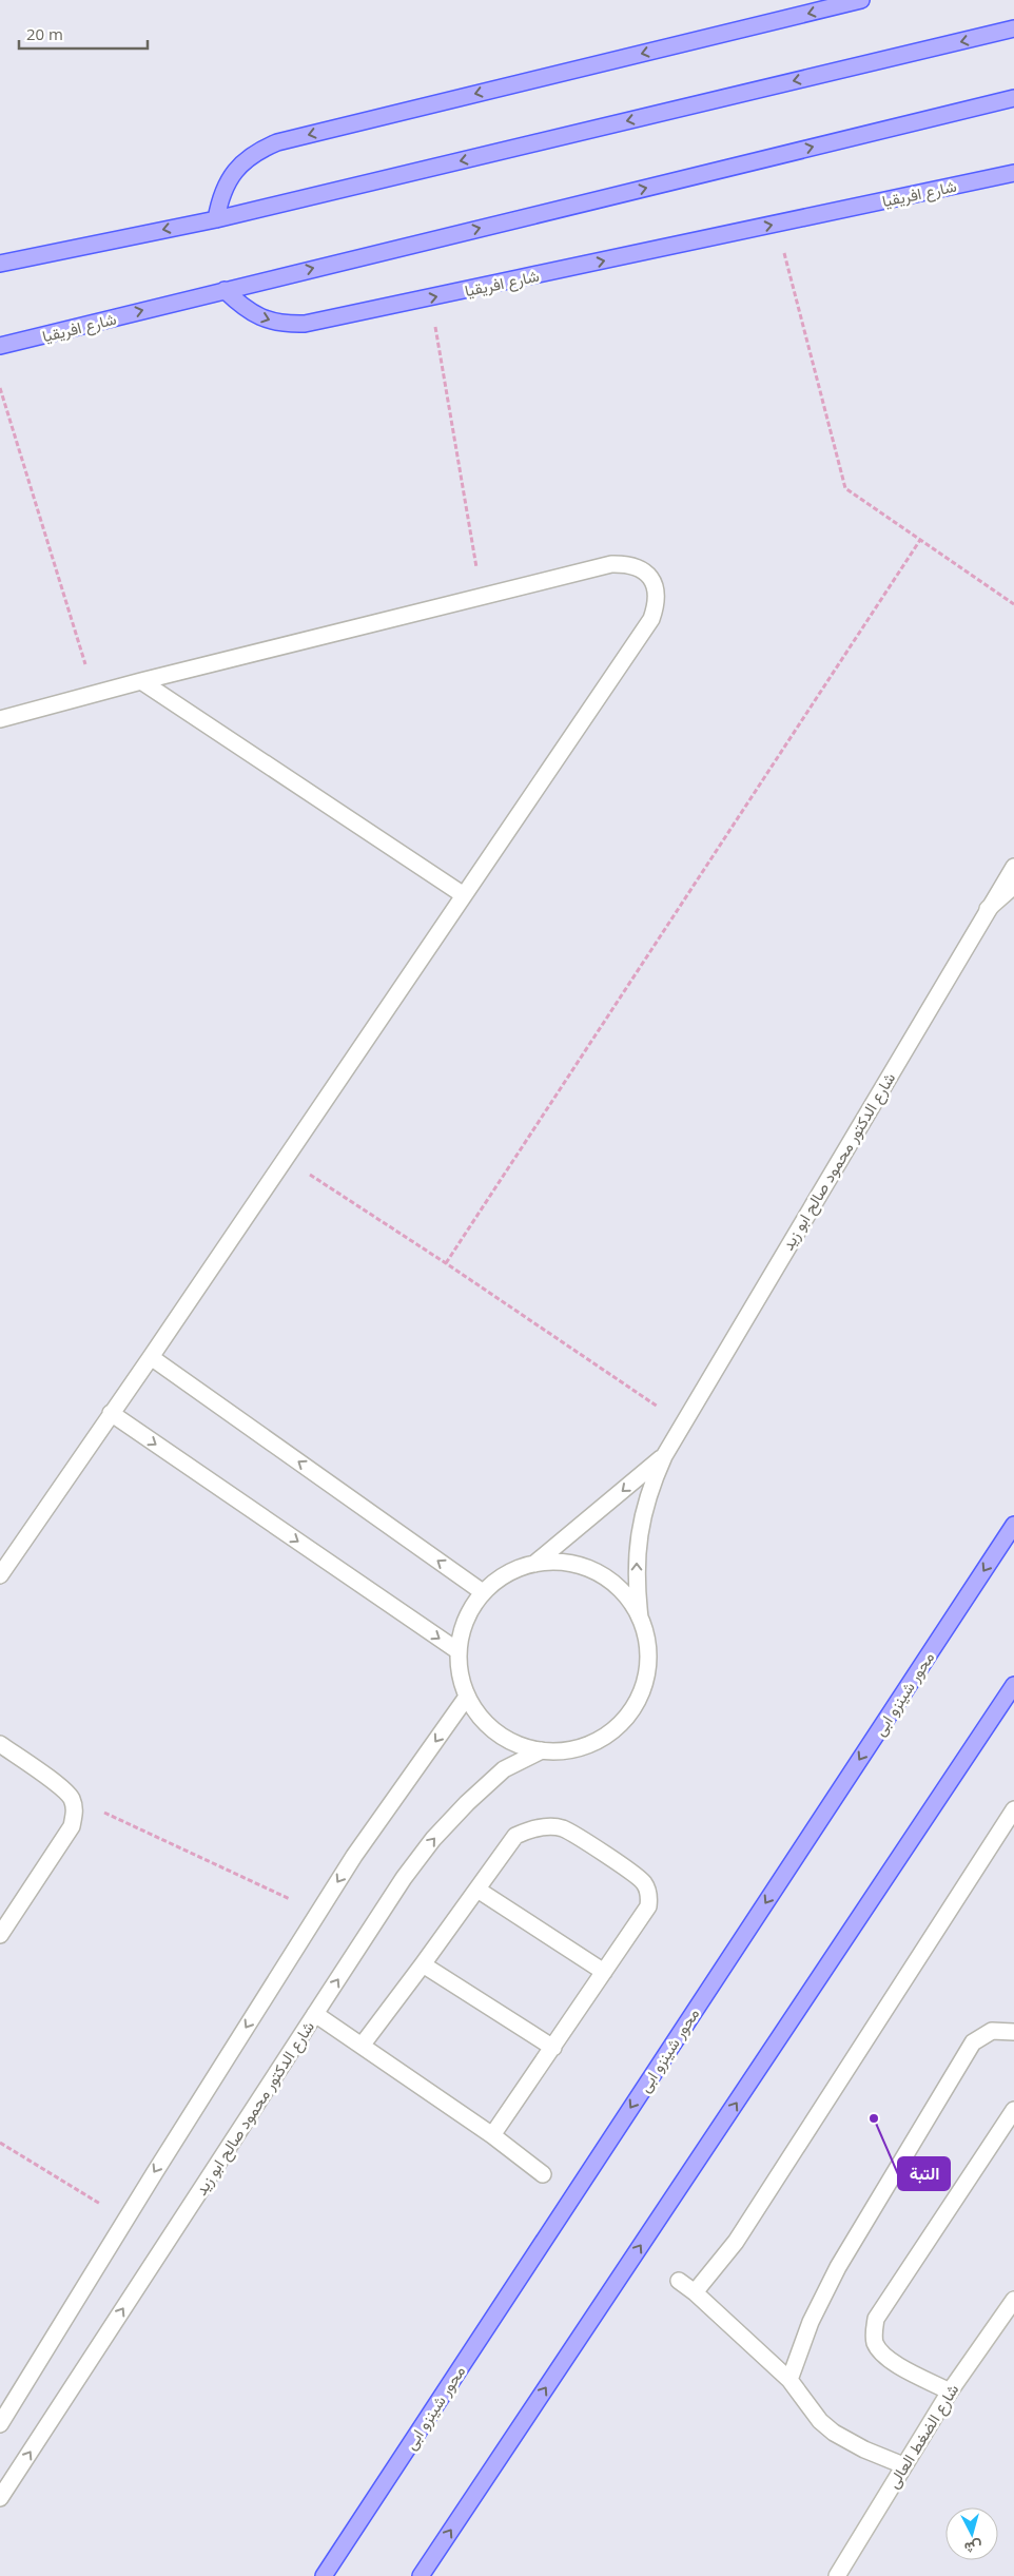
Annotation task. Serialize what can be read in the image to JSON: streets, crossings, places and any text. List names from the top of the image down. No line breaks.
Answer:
{"streets":{"main road":["شارع افريقيا","محور شينزو ابى"],"street":["شارع الدكتور محمود صالح ابو زيد","شارع الضغط العالى"]},"places":["التبة"],"scale_bar":"20 m","north":"bottom"}
